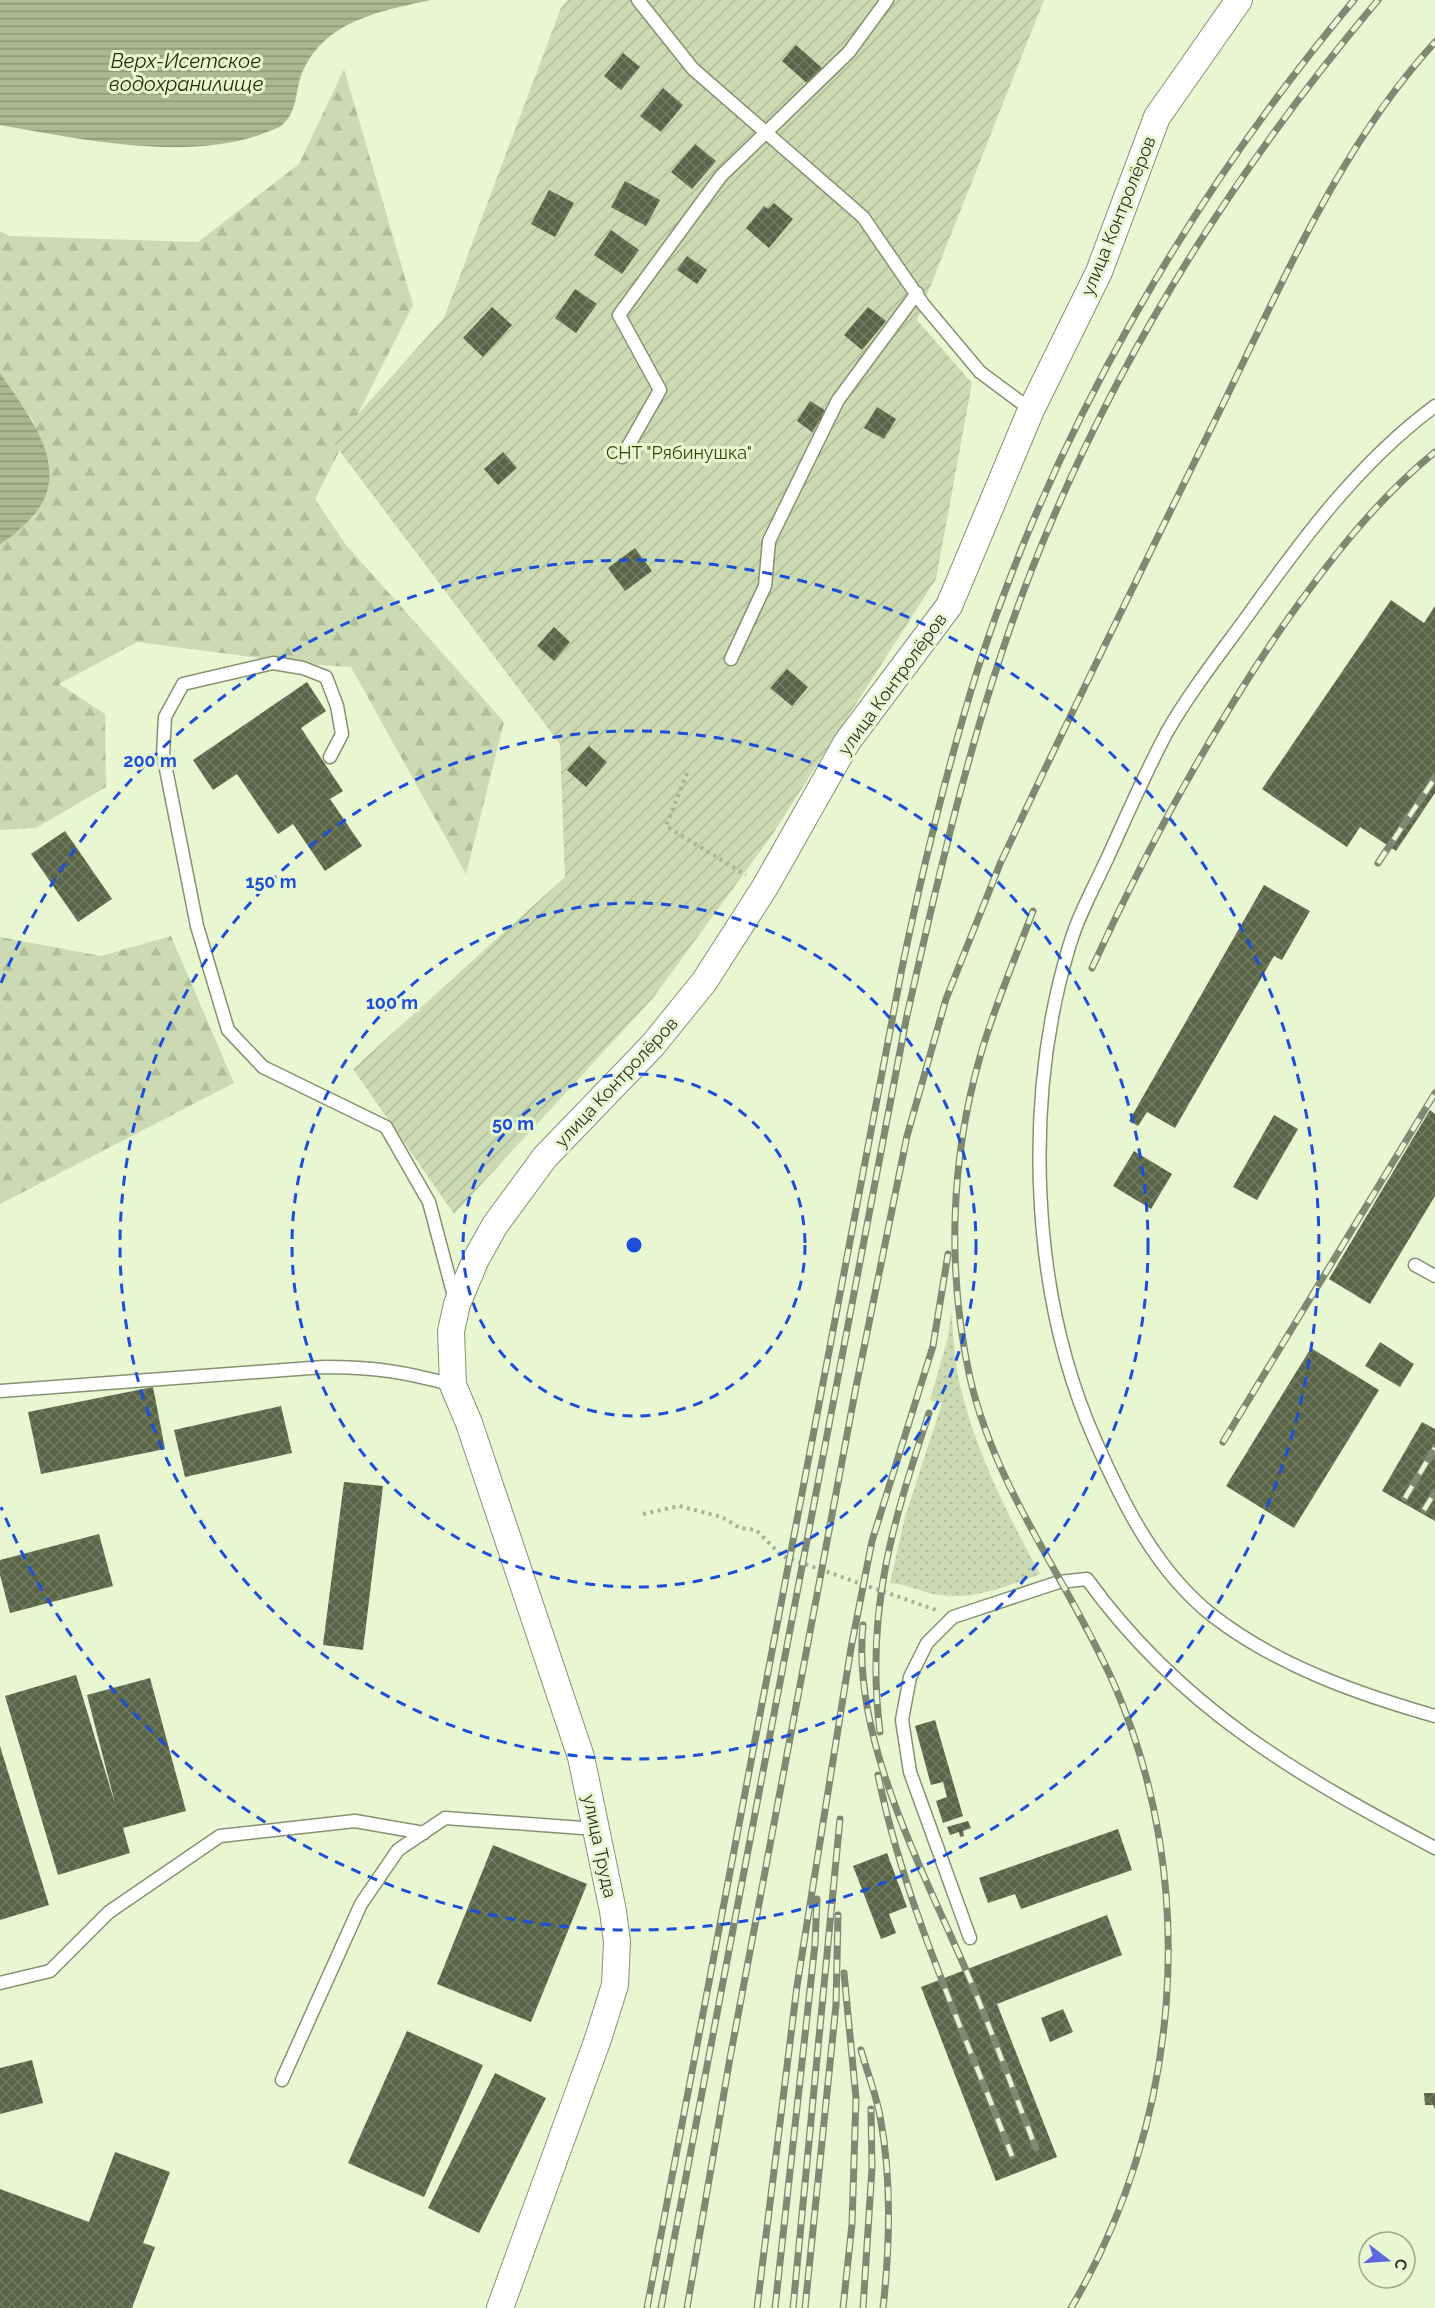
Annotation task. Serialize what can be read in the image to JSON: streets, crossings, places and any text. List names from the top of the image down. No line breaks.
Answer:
{"streets":{"street":["улица Контролёров","улица Труда"]},"crossings":[["улица Контролёров","улица Труда"]],"water":["Верх-Исетское водохранилище"],"parks":["СНТ \"Рябинушка\""],"north":"right","rings":["200 m","150 m","100 m","50 m"]}
